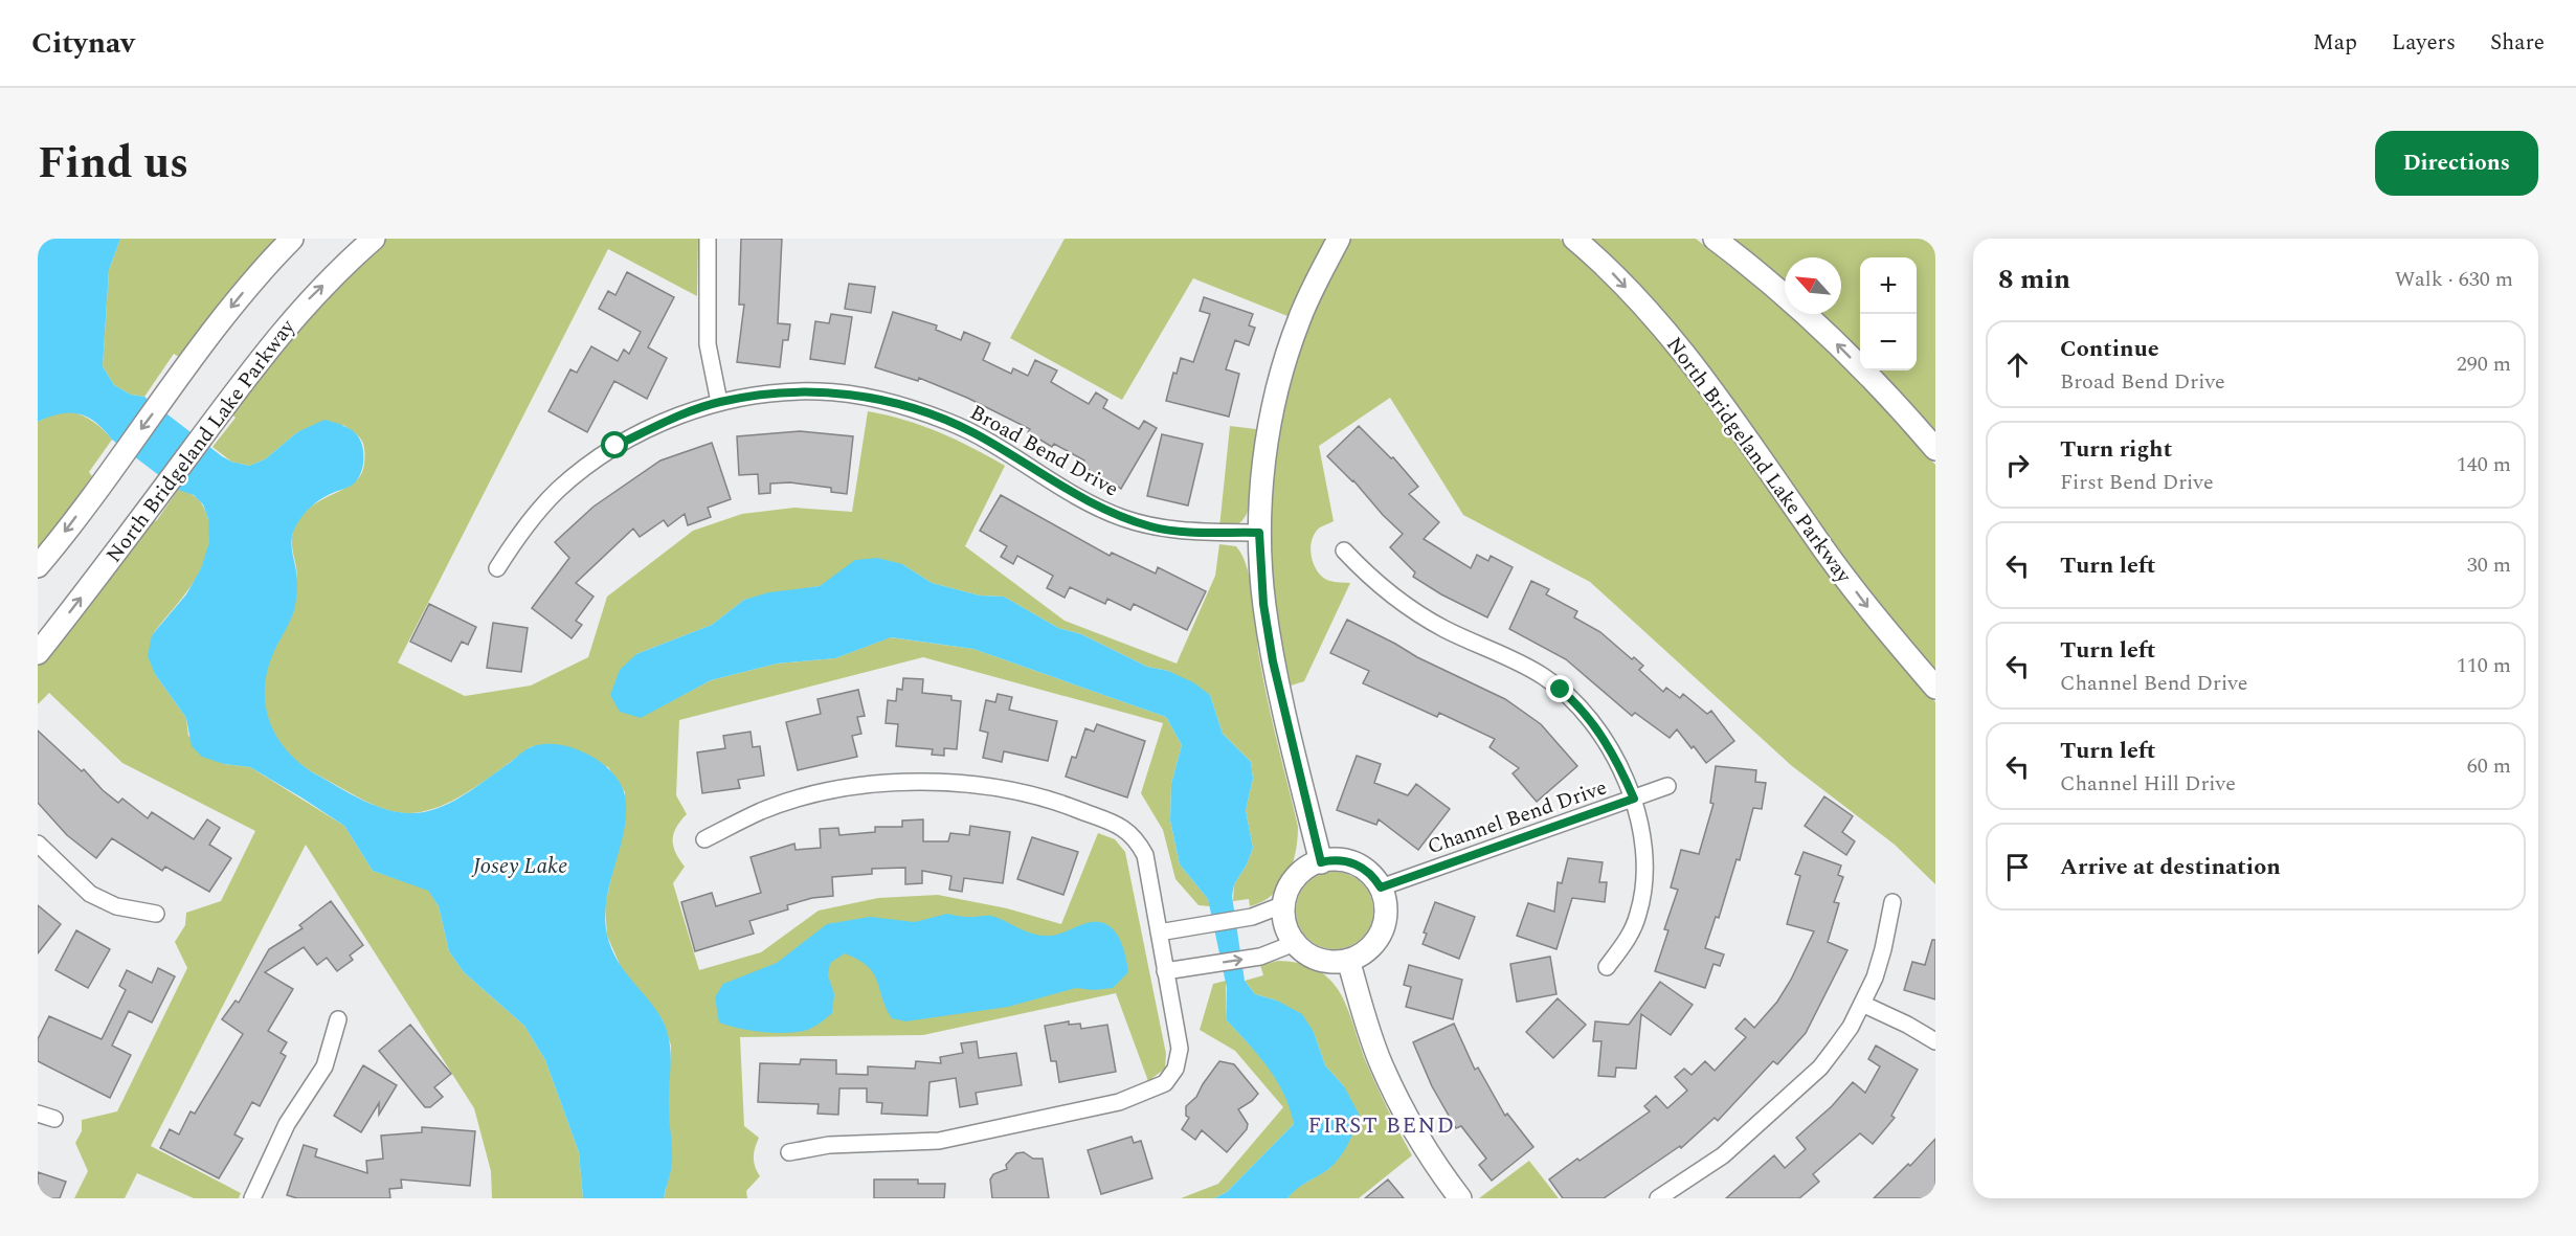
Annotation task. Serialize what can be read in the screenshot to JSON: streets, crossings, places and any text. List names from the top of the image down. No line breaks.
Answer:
{"streets":{"main road":["North Bridgeland Lake Parkway"],"street":["Broad Bend Drive","Channel Bend Drive"]},"districts":["FIRST BEND"],"water":["Josey Lake"],"north":"top left","page":{"header":"Citynav","nav":["Map","Layers","Share"],"title":"Find us","buttons":"Directions","heading":["8 min","Walk · 630 m"],"map_buttons":["+","−"],"list":[["Continue","Broad Bend Drive","290 m"],["Turn right","First Bend Drive","140 m"],["Turn left","30 m"],["Turn left","Channel Bend Drive","110 m"],["Turn left","Channel Hill Drive","60 m"],"Arrive at destination"]}}
